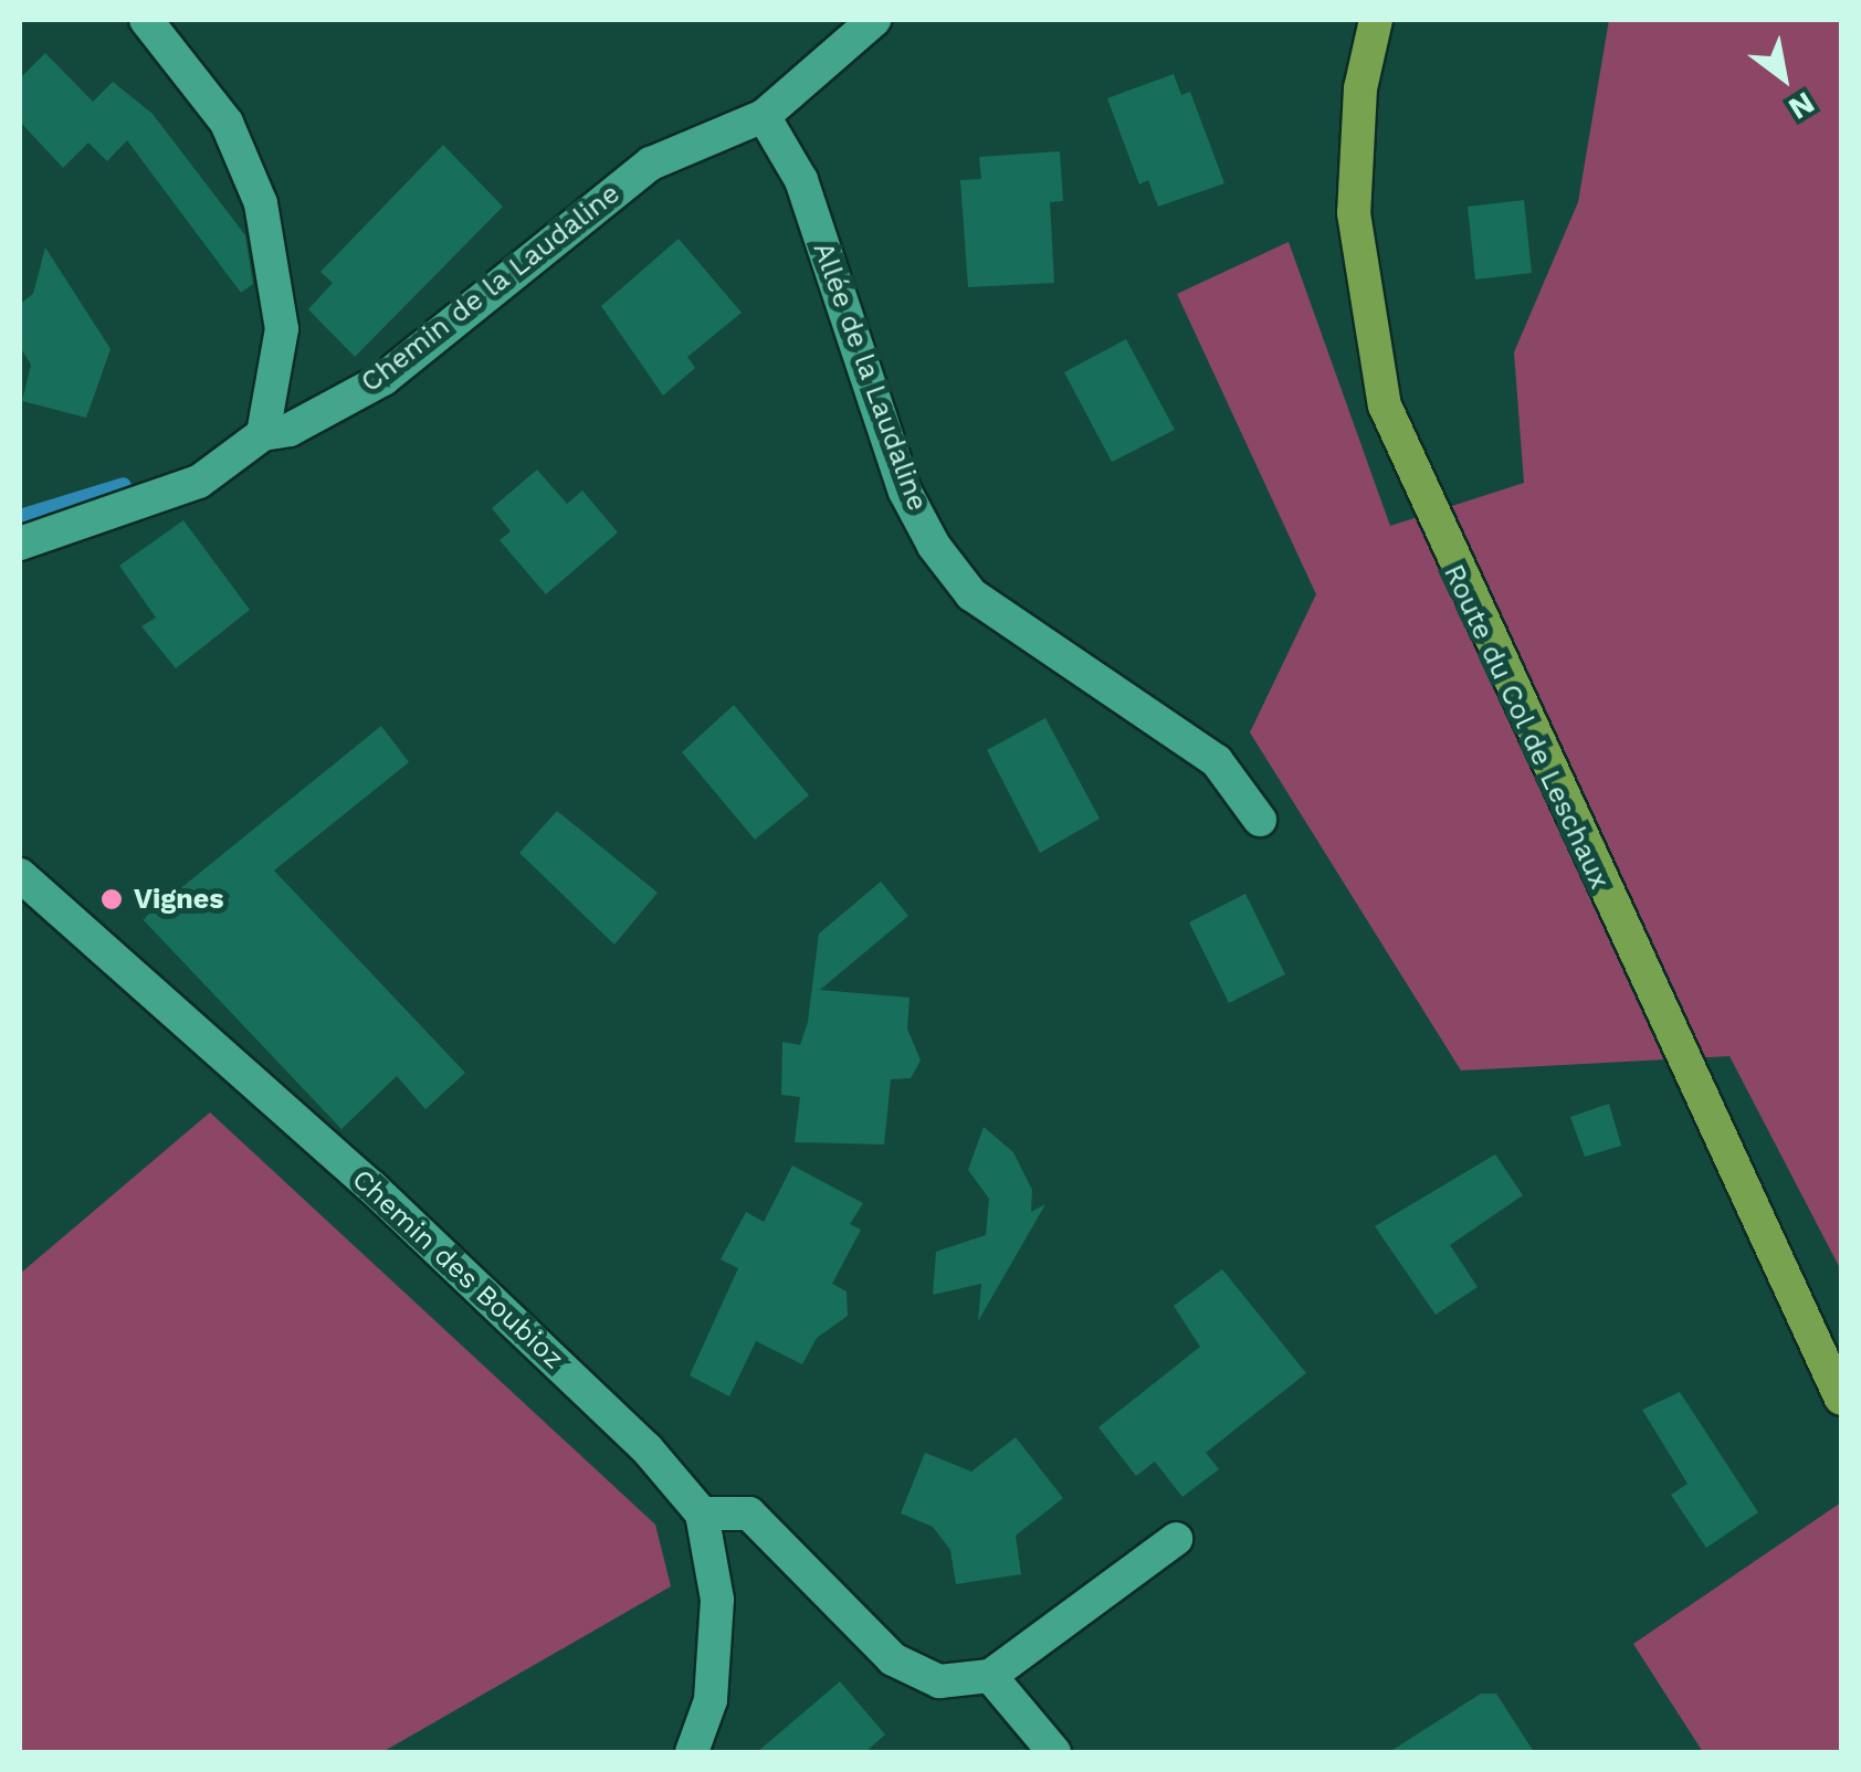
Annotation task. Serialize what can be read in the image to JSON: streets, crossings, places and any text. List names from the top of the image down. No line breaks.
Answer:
{"streets":{"main road":["Route du Col de Leschaux"],"street":["Chemin de la Laudaline","Allée de la Laudaline","Chemin des Boubioz"]},"crossings":[["Chemin de la Laudaline","Allée de la Laudaline"]],"places":["Vignes"],"north":"bottom right"}
